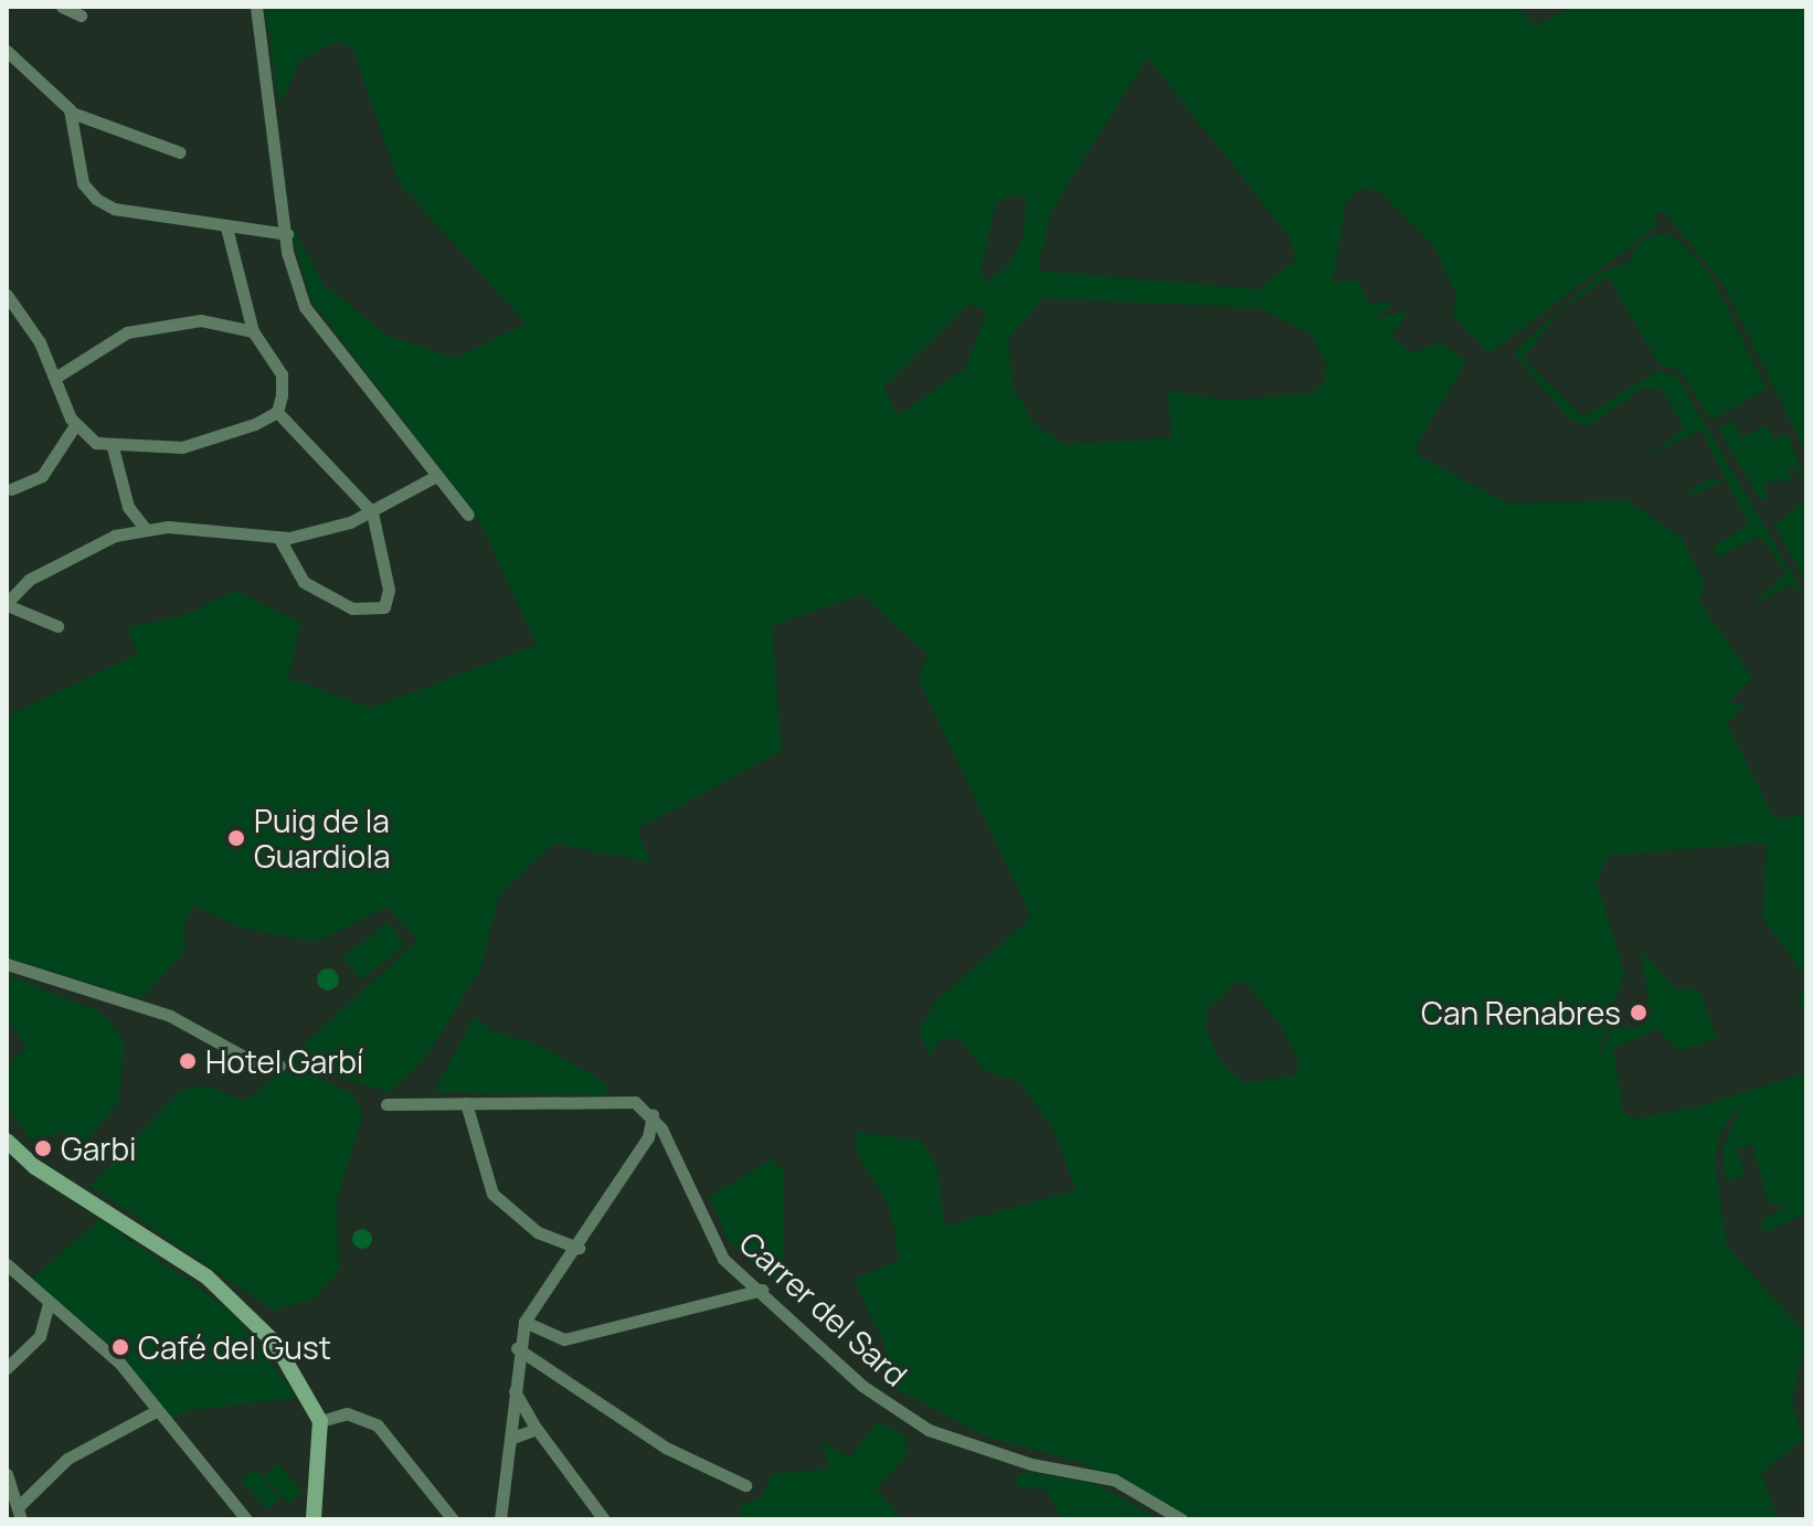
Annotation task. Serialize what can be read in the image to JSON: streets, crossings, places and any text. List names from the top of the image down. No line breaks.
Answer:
{"streets":{"street":["Carrer del Sard"]},"places":["Puig de la Guardiola","Can Renabres","Hotel Garbí","Garbi","Café del Gust"]}
